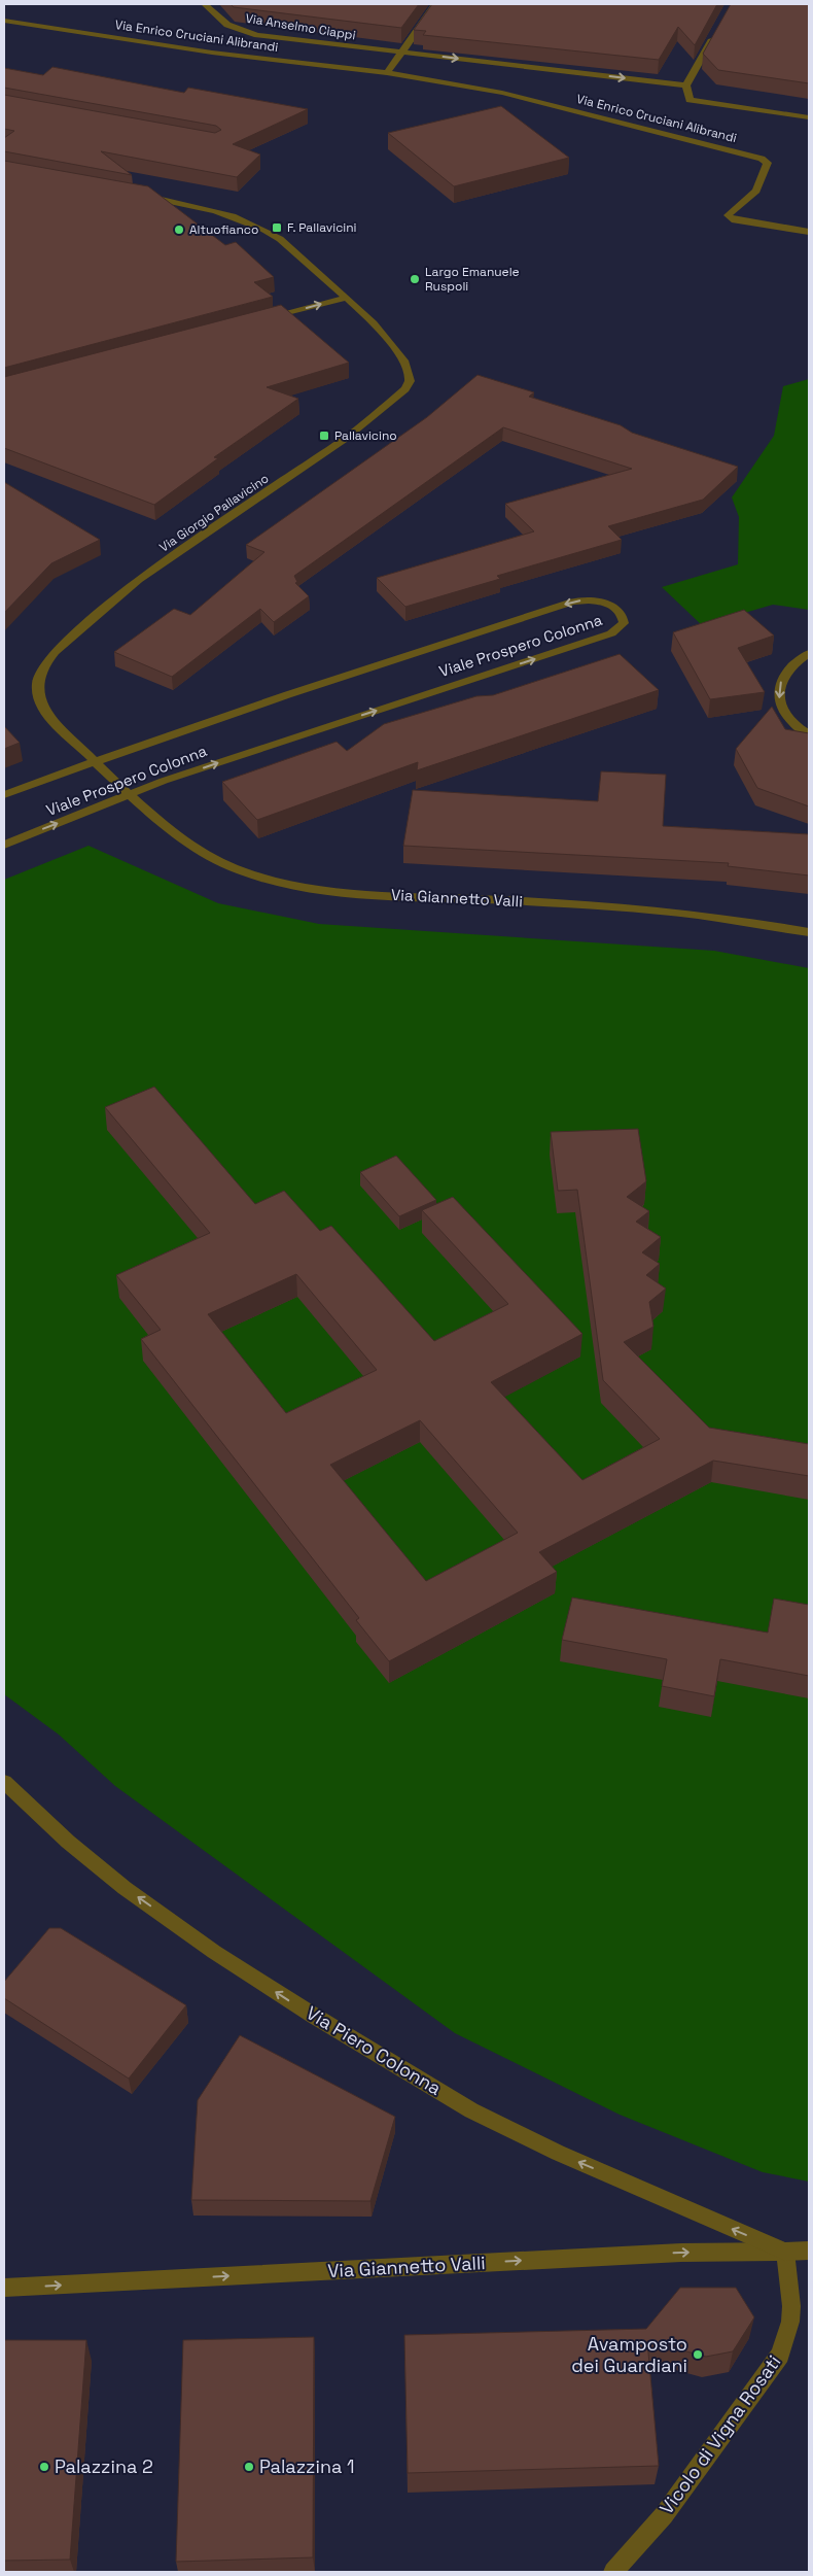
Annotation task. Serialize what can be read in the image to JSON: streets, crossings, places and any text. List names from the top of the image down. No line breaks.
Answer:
{"streets":{"street":["Via Anselmo Ciappi","Via Enrico Cruciani Alibrandi","Via Giorgio Pallavicino","Viale Prospero Colonna","Via Giannetto Valli","Via Piero Colonna","Vicolo di Vigna Rosati"]},"crossings":[["Via Anselmo Ciappi","Via Enrico Cruciani Alibrandi"],["Via Giorgio Pallavicino","Viale Prospero Colonna"],["Via Giorgio Pallavicino","Via Giannetto Valli"],["Viale Prospero Colonna","Via Giannetto Valli"],["Via Giannetto Valli","Via Piero Colonna"],["Via Giannetto Valli","Vicolo di Vigna Rosati"],["Via Piero Colonna","Vicolo di Vigna Rosati"]],"one_way":["Via Giannetto Valli","Via Piero Colonna"],"places":{"transit":["F. Pallavicini","Pallavicino"],"other":["Altuofianco","Largo Emanuele Ruspoli","Avamposto dei Guardiani","Palazzina 2","Palazzina 1"]}}
